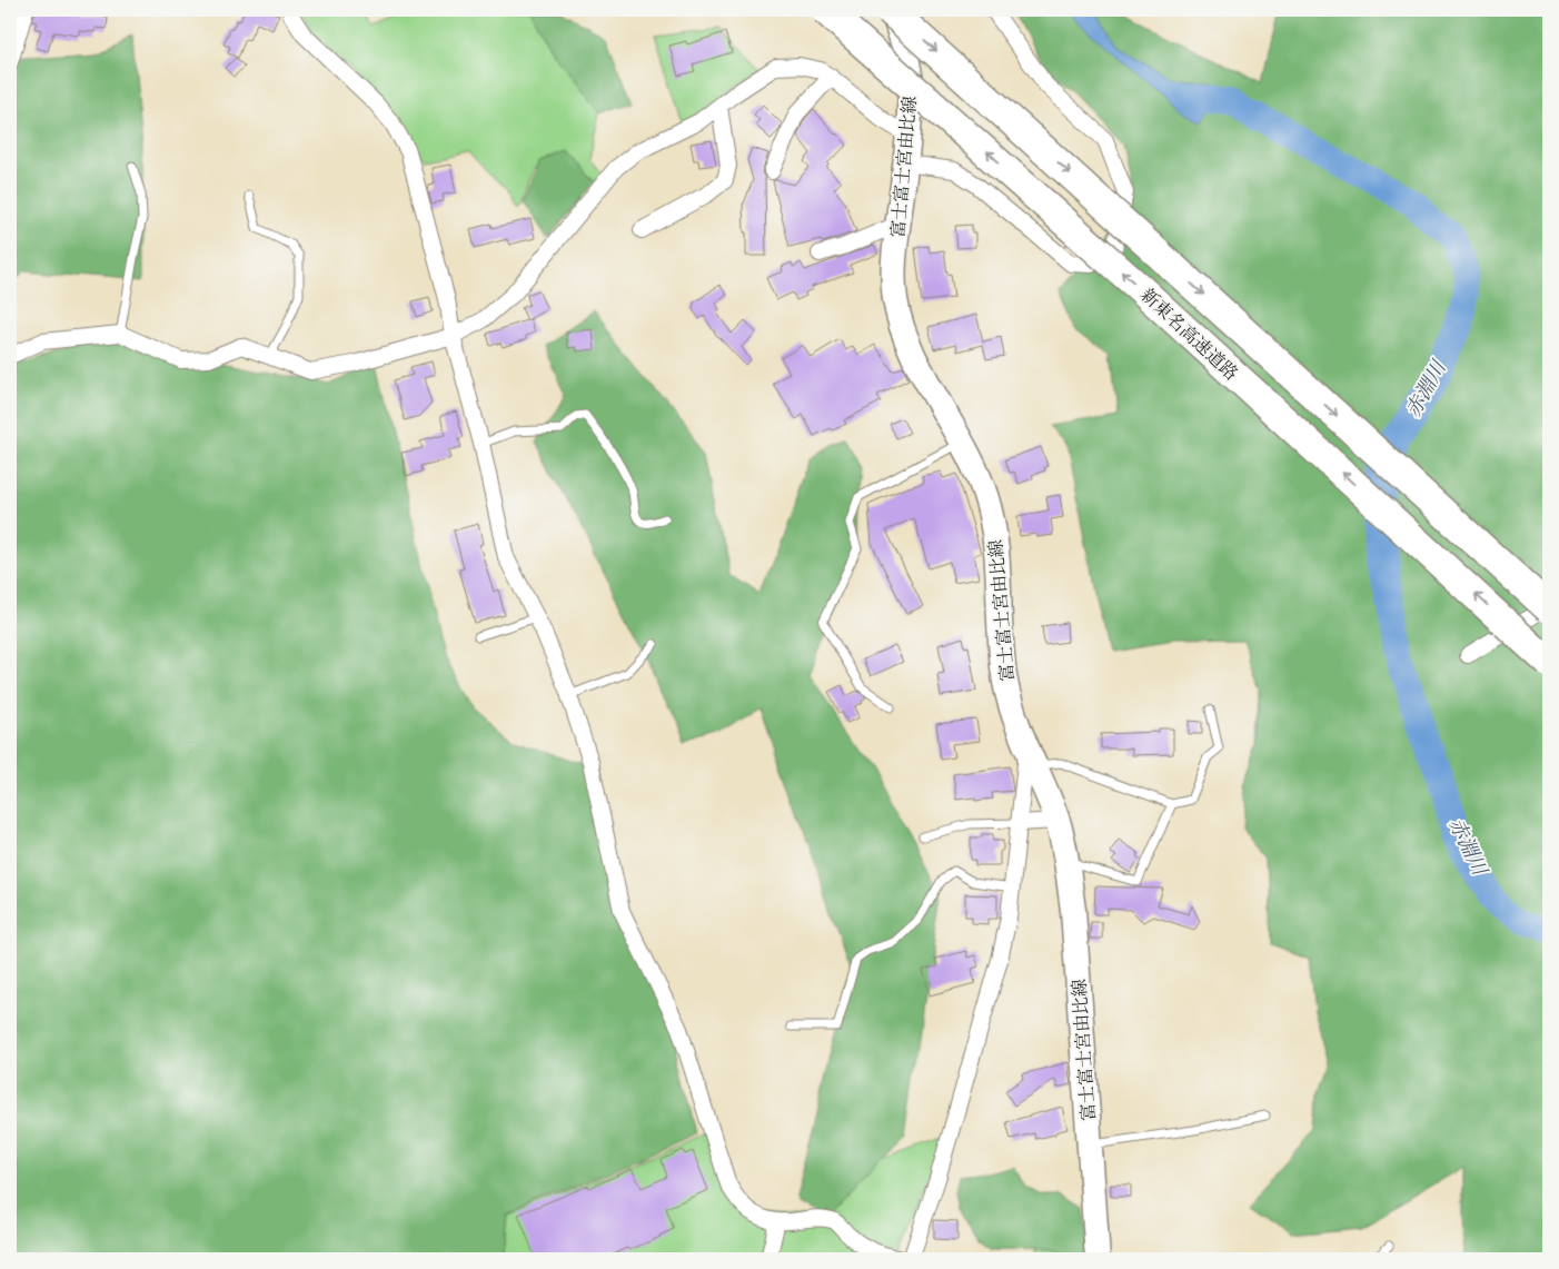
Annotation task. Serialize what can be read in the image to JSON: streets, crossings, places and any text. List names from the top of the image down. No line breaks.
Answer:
{"streets":{"highway":["新東名高速道路"],"main road":["富士富士宮由比線"]},"crossings":[["富士富士宮由比線","新東名高速道路"]],"water":["赤淵川"]}
